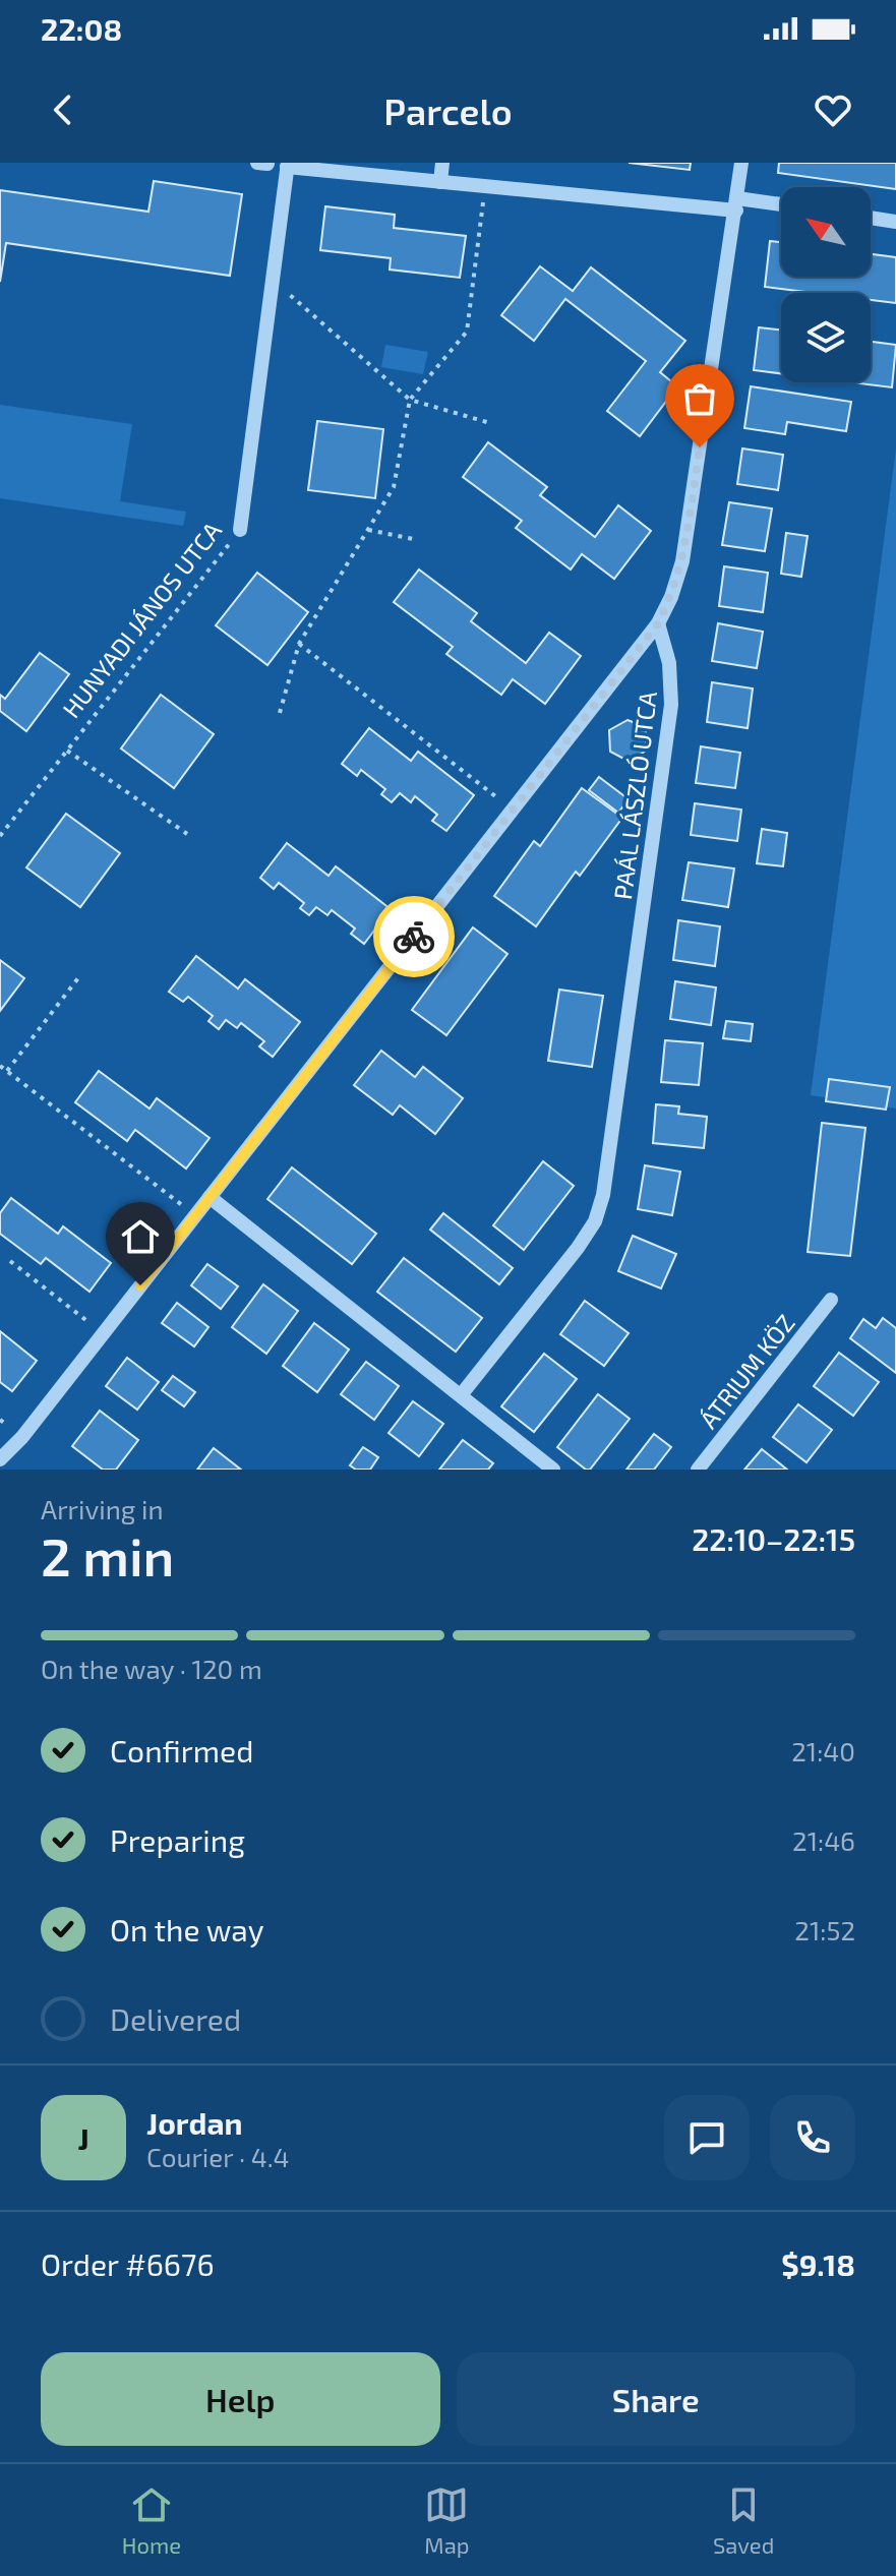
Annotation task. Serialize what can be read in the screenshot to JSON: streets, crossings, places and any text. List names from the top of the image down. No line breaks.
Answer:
{"streets":{"street":["HUNYADI JÁNOS UTCA","PAÁL LÁSZLÓ UTCA","ÁTRIUM KÖZ"]},"north":"top left","page":{"status":"22:08","header":"Parcelo","heading":["2 min","Arriving in","22:10–22:15"],"panel":["Jordan","Courier · 4.4","Order #6676","$9.18"],"bar":"On the way · 120 m","list":[["Confirmed","21:40"],["Preparing","21:46"],["On the way","21:52"],"Delivered"],"round":"J","buttons":["Help","Share"],"tabs":["Home","Map","Saved"]}}
